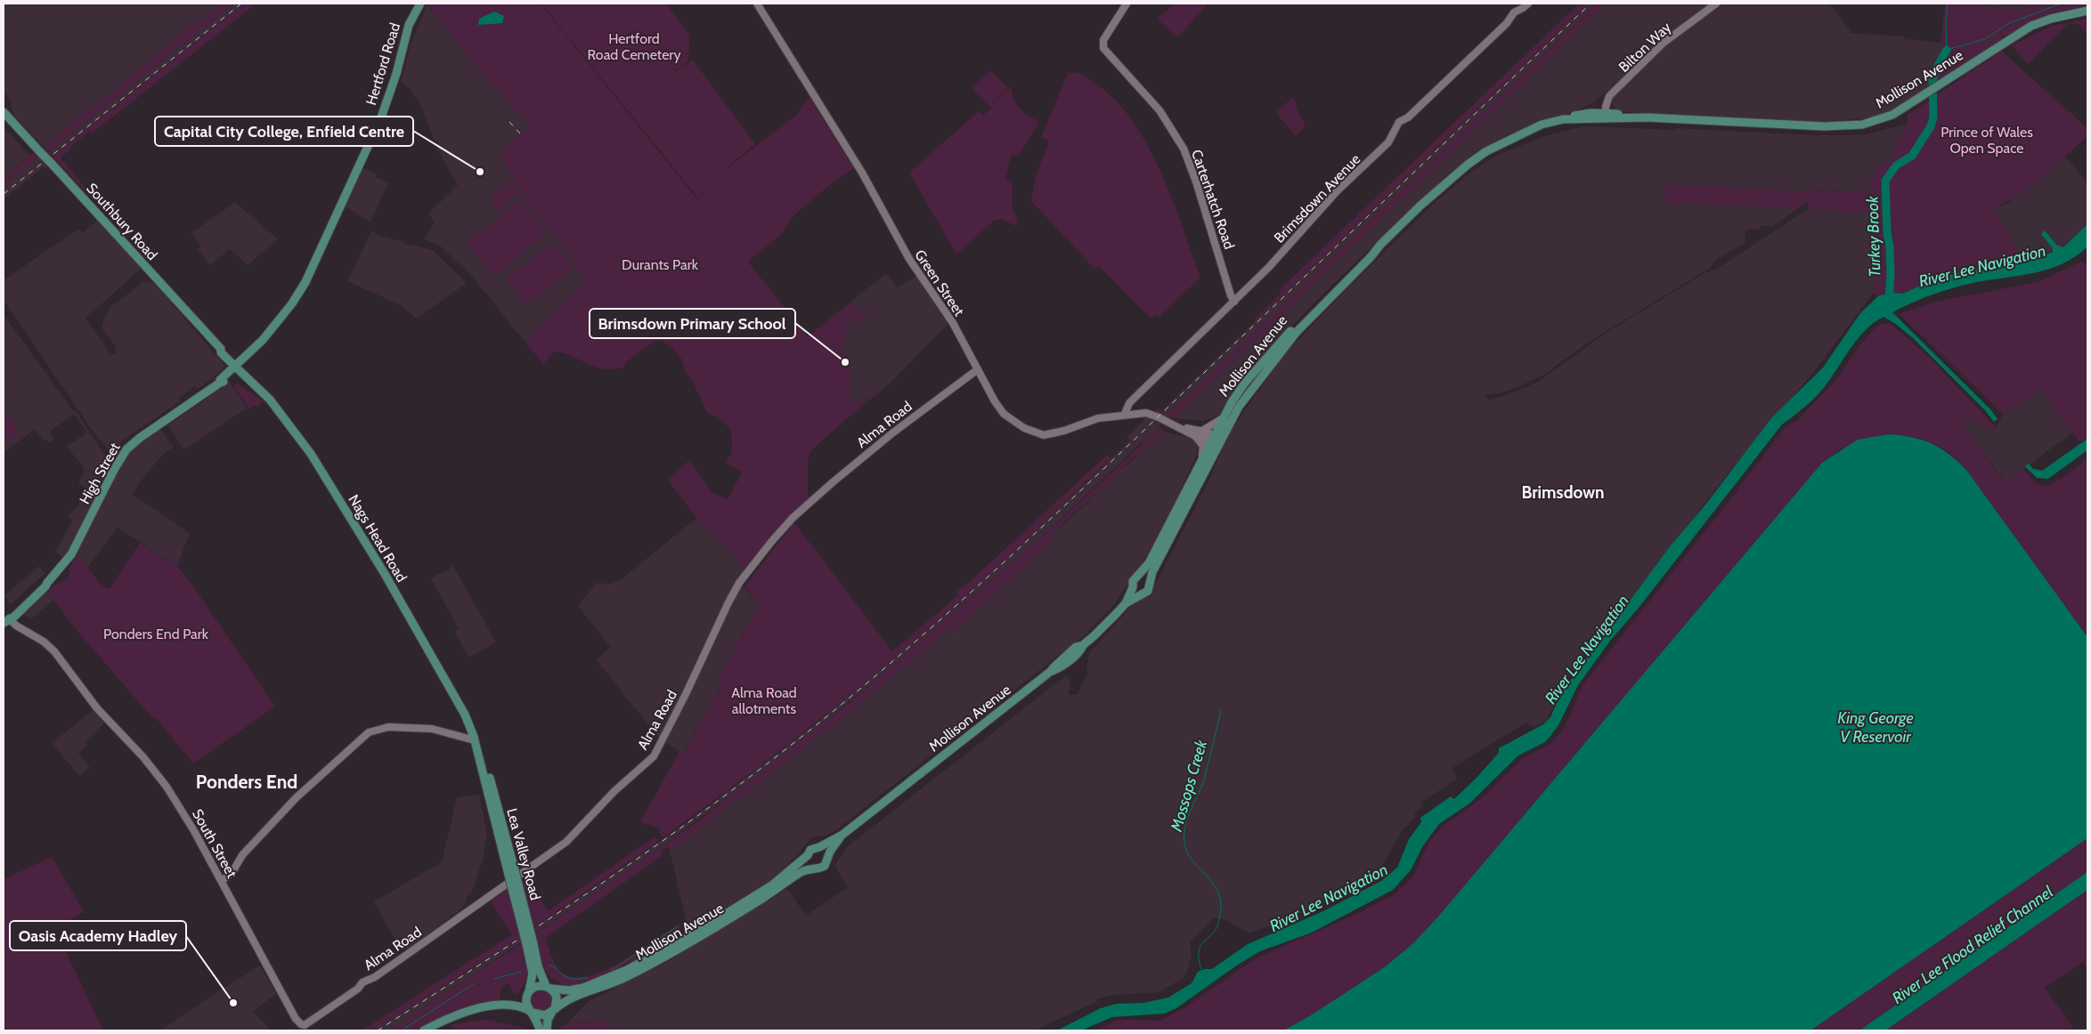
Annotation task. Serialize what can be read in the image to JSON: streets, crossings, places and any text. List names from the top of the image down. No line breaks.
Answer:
{"streets":{"main road":["Hertford Road","Mollison Avenue","Southbury Road","High Street","Nags Head Road","Lea Valley Road"],"street":["Bilton Way","Brimsdown Avenue","Carterhatch Road","Green Street","Alma Road","South Street"]},"crossings":[["Bilton Way","Mollison Avenue"],["Hertford Road","High Street"],["Mollison Avenue","Green Street"],["Mollison Avenue","Lea Valley Road"],["Brimsdown Avenue","Carterhatch Road"],["Brimsdown Avenue","Green Street"],["Southbury Road","High Street"],["Southbury Road","Nags Head Road"],["Green Street","Alma Road"],["Alma Road","South Street"],["High Street","Nags Head Road"],["High Street","South Street"],["Nags Head Road","Lea Valley Road"]],"districts":["Brimsdown","Ponders End"],"water":["Turkey Brook","River Lee Navigation","King George V Reservoir","Mossops Creek","River Lee Flood Relief Channel"],"parks":["Hertford Road Cemetery","Prince of Wales Open Space","Durants Park","Ponders End Park","Alma Road allotments"],"places":["Capital City College, Enfield Centre","Brimsdown Primary School","Oasis Academy Hadley"]}
